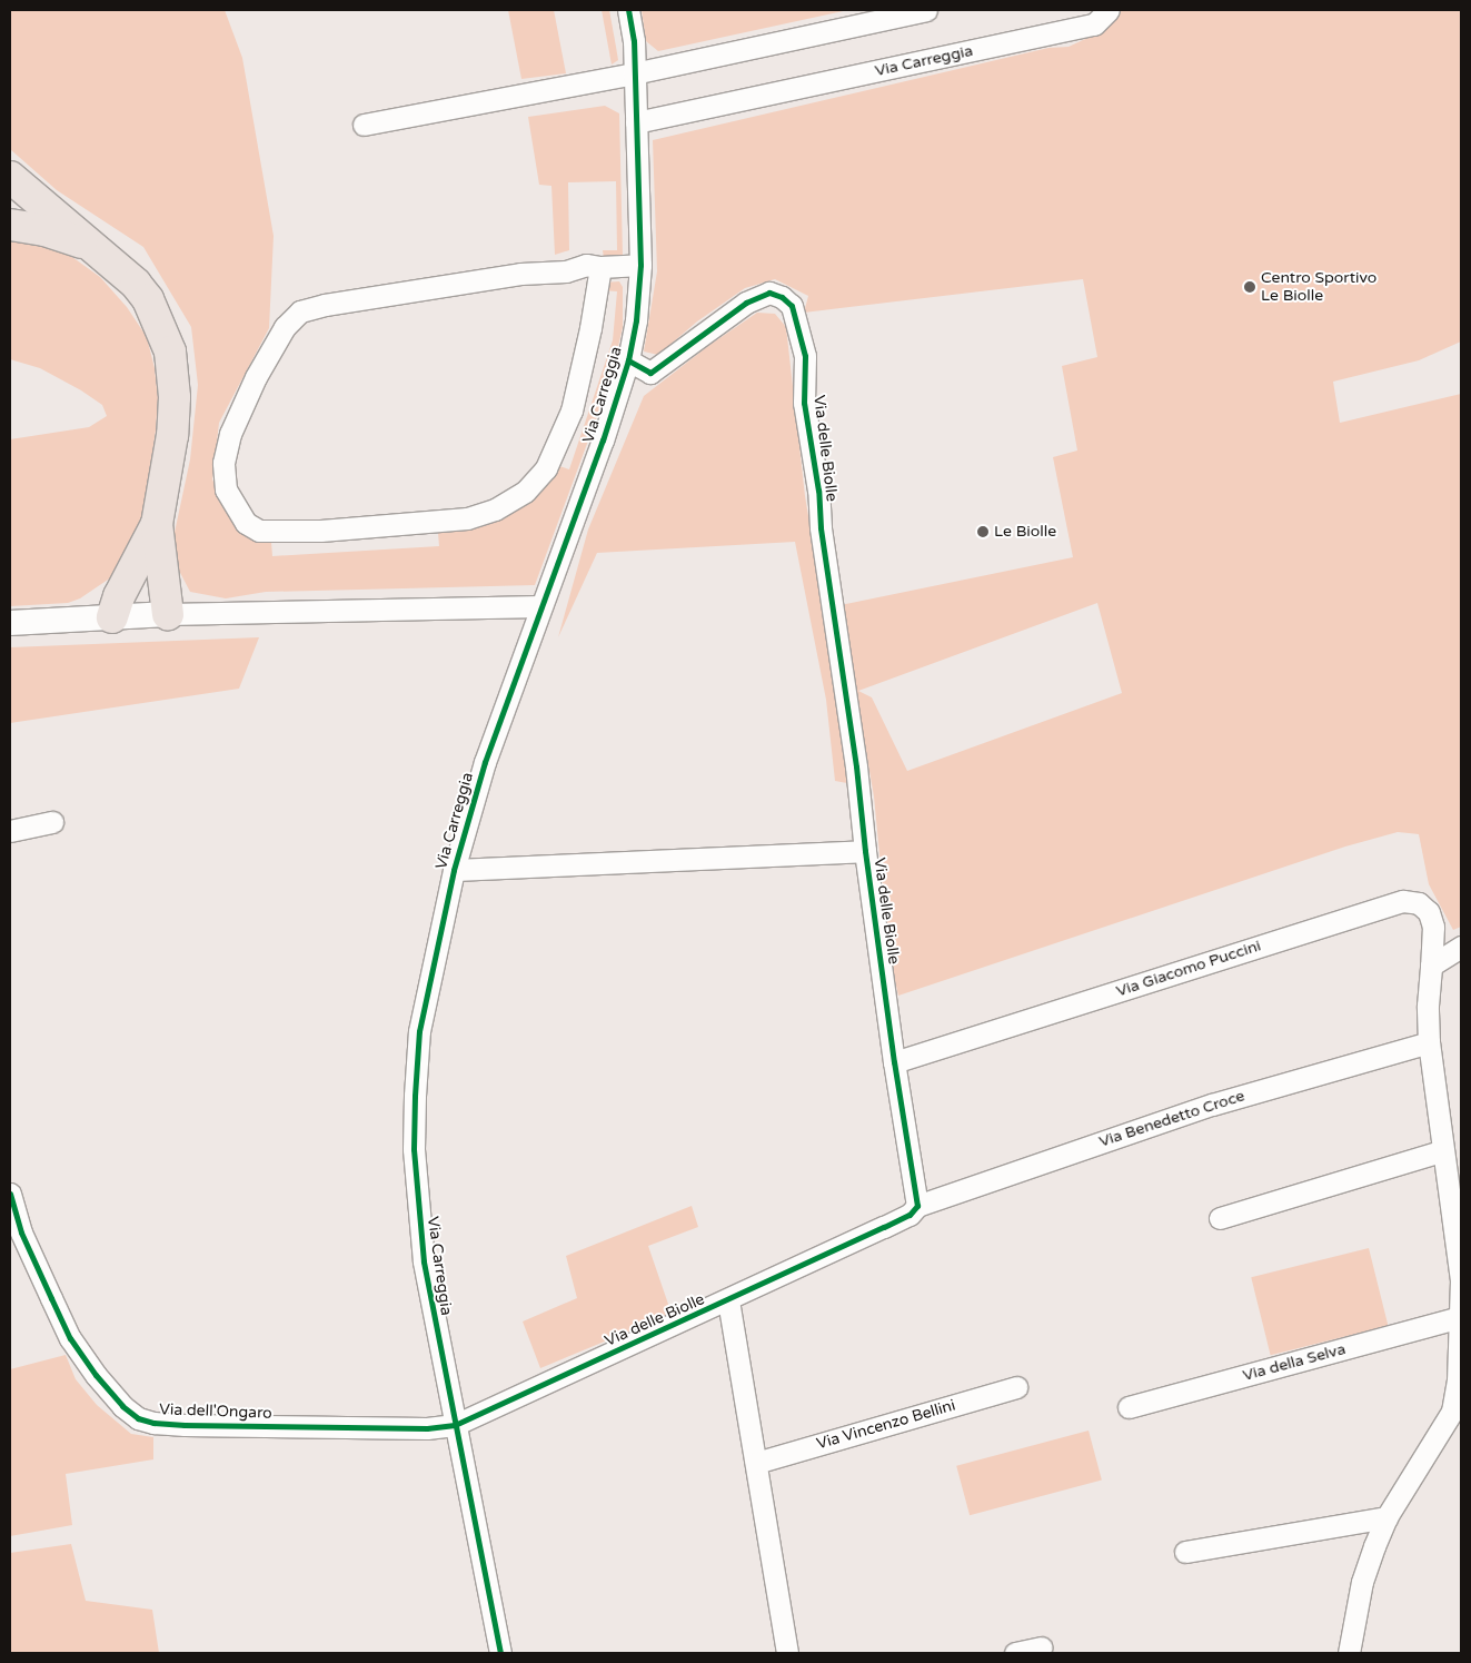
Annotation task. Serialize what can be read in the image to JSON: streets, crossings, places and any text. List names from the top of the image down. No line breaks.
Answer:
{"streets":{"street":["Via Carreggia","Via delle Biolle","Via Giacomo Puccini","Via Benedetto Croce","Via della Selva","Via dell'Ongaro","Via Vincenzo Bellini"]},"crossings":[["Via Carreggia","Via delle Biolle"],["Via Carreggia","Via dell'Ongaro"],["Via delle Biolle","Via Giacomo Puccini"],["Via delle Biolle","Via Benedetto Croce"],["Via delle Biolle","Via dell'Ongaro"]],"places":["Centro Sportivo Le Biolle","Le Biolle"]}
